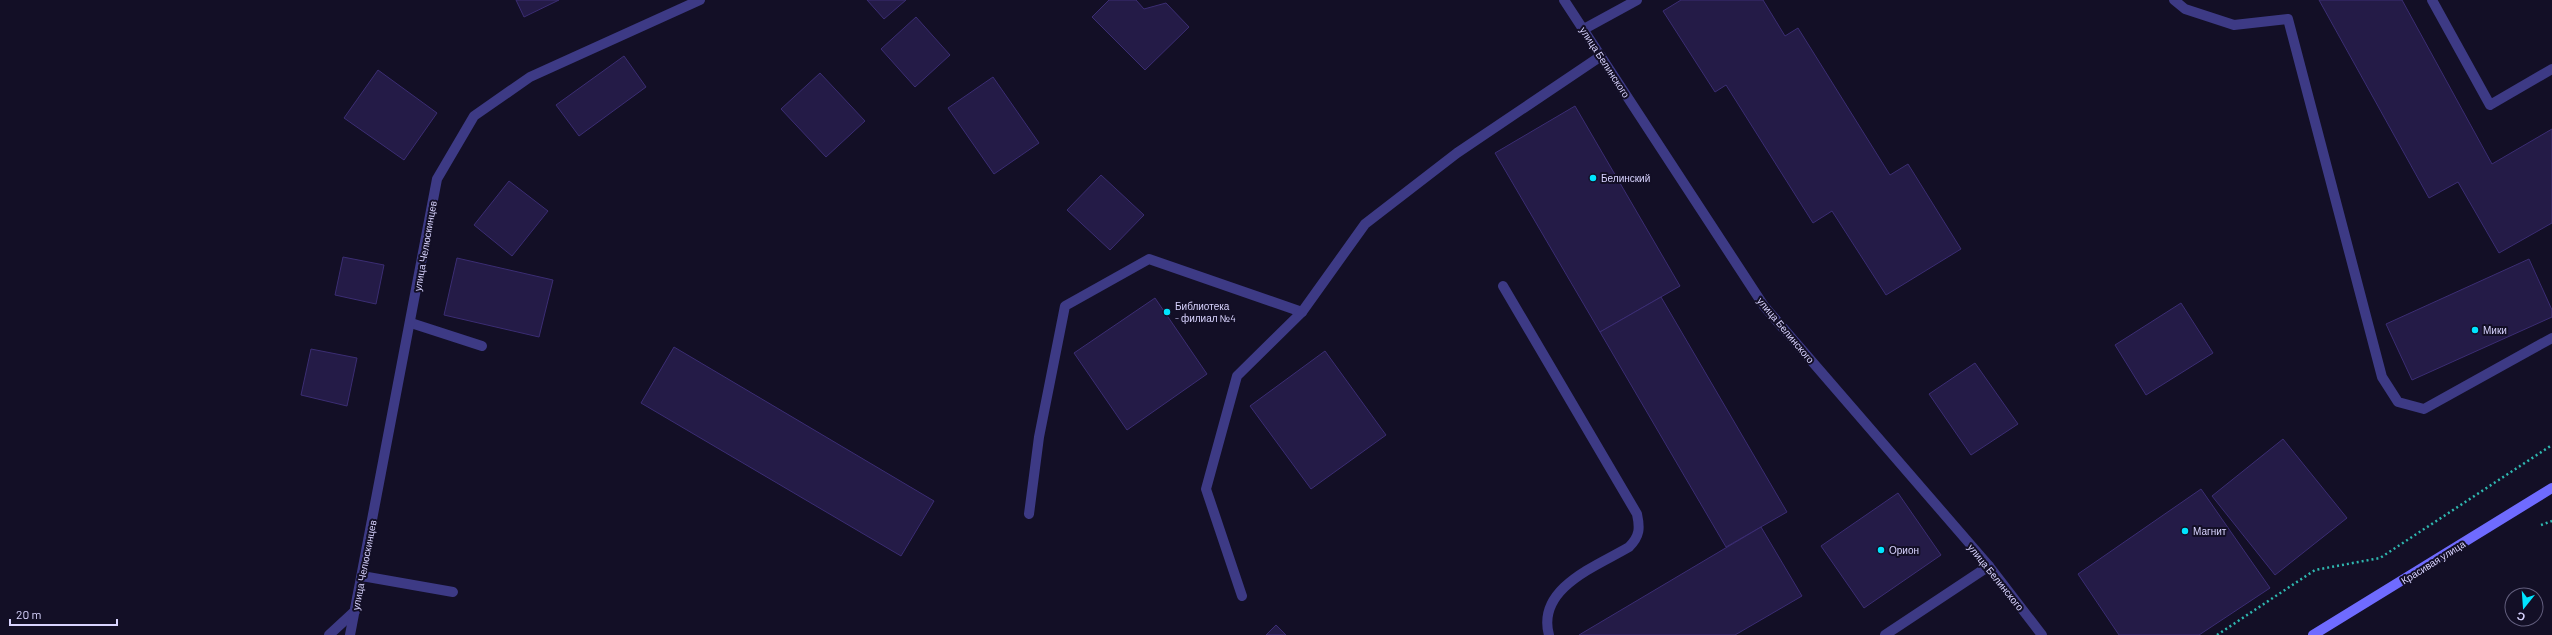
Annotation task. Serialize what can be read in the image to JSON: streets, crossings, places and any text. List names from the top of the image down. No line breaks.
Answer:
{"streets":{"main road":["Красивая улица"],"street":["улица Белинского","улица Челюскинцев"]},"places":["Белинский","Библиотека - филиал №4","Мики","Магнит","Орион"],"scale_bar":"20 m","north":"bottom"}
